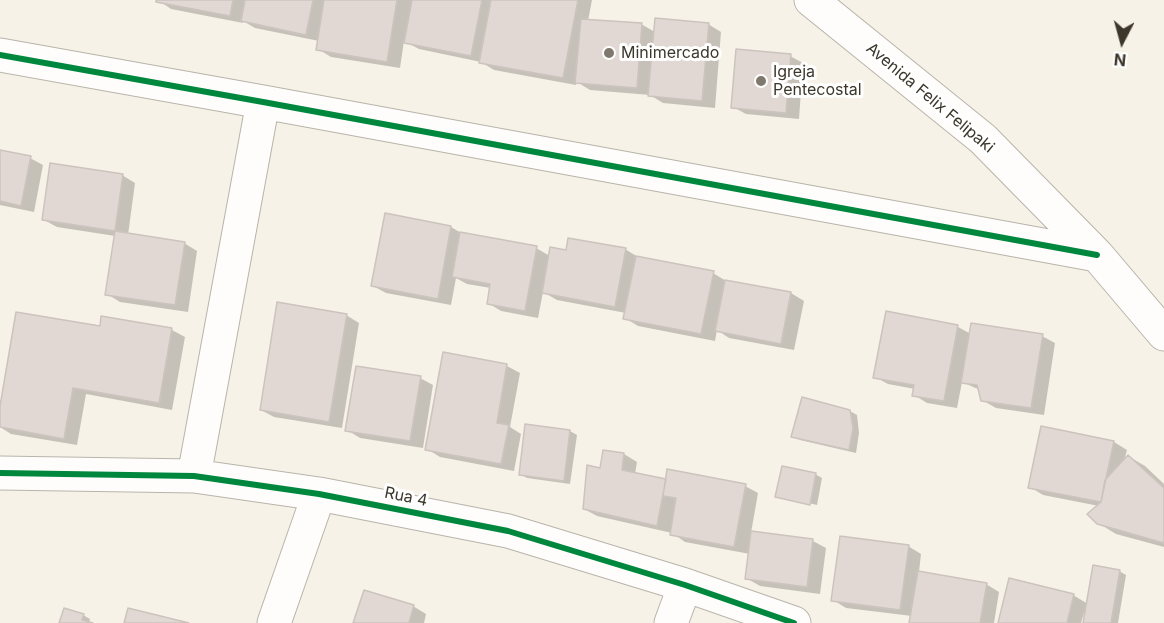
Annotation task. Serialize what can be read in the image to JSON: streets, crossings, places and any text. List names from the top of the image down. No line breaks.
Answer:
{"streets":{"street":["Avenida Felix Felipaki","Rua 4"]},"places":["Minimercado","Igreja Pentecostal"],"north":"bottom"}
